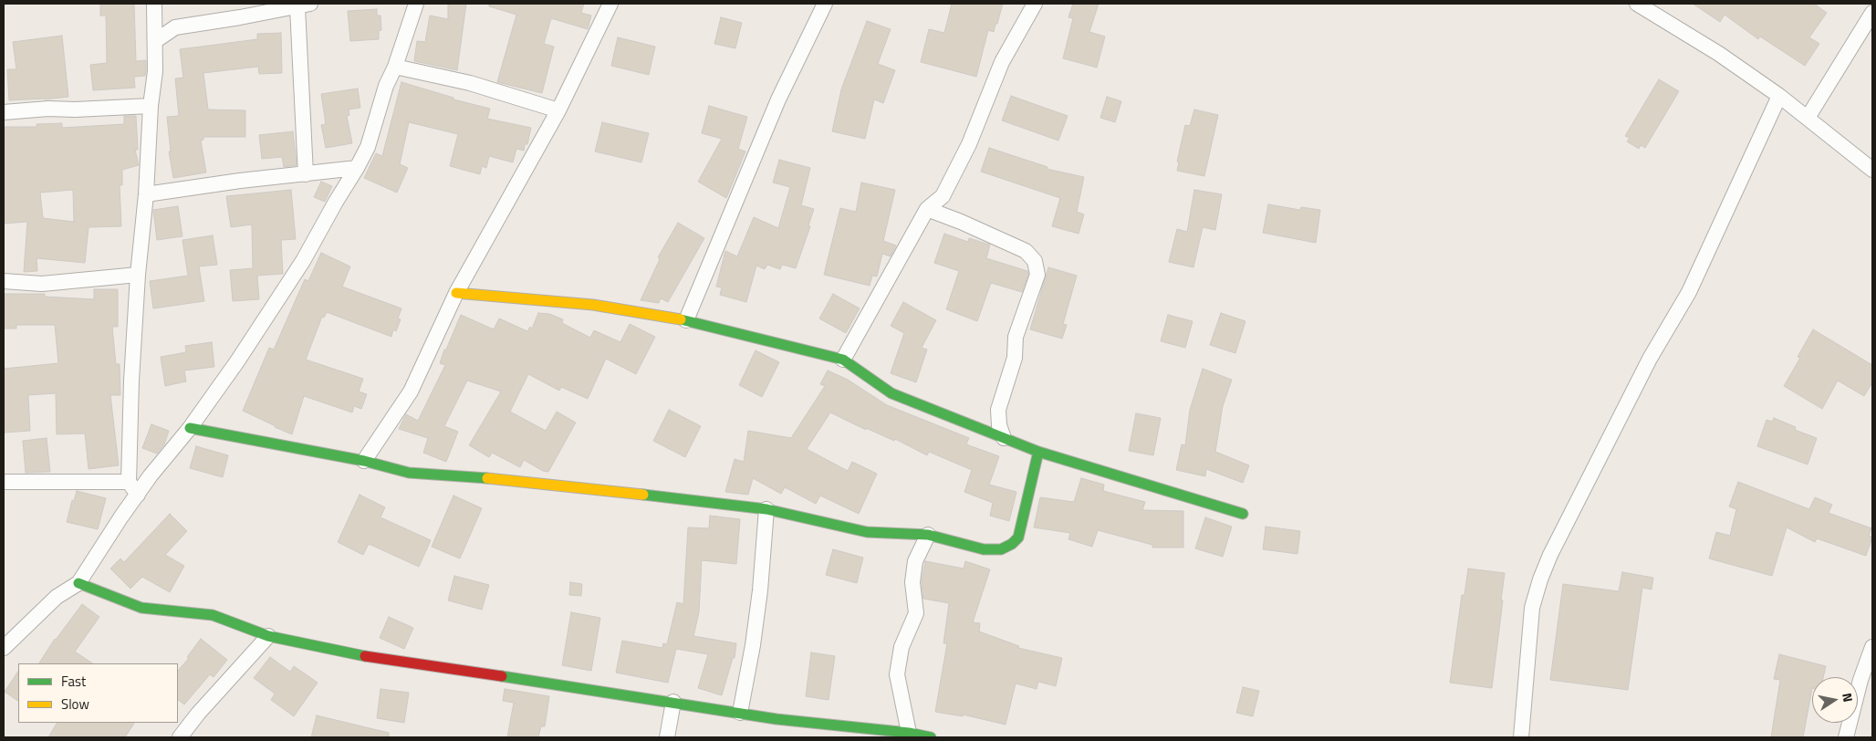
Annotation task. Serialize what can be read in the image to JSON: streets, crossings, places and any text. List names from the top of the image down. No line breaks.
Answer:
{"legend":["Fast","Slow"],"north":"right"}
